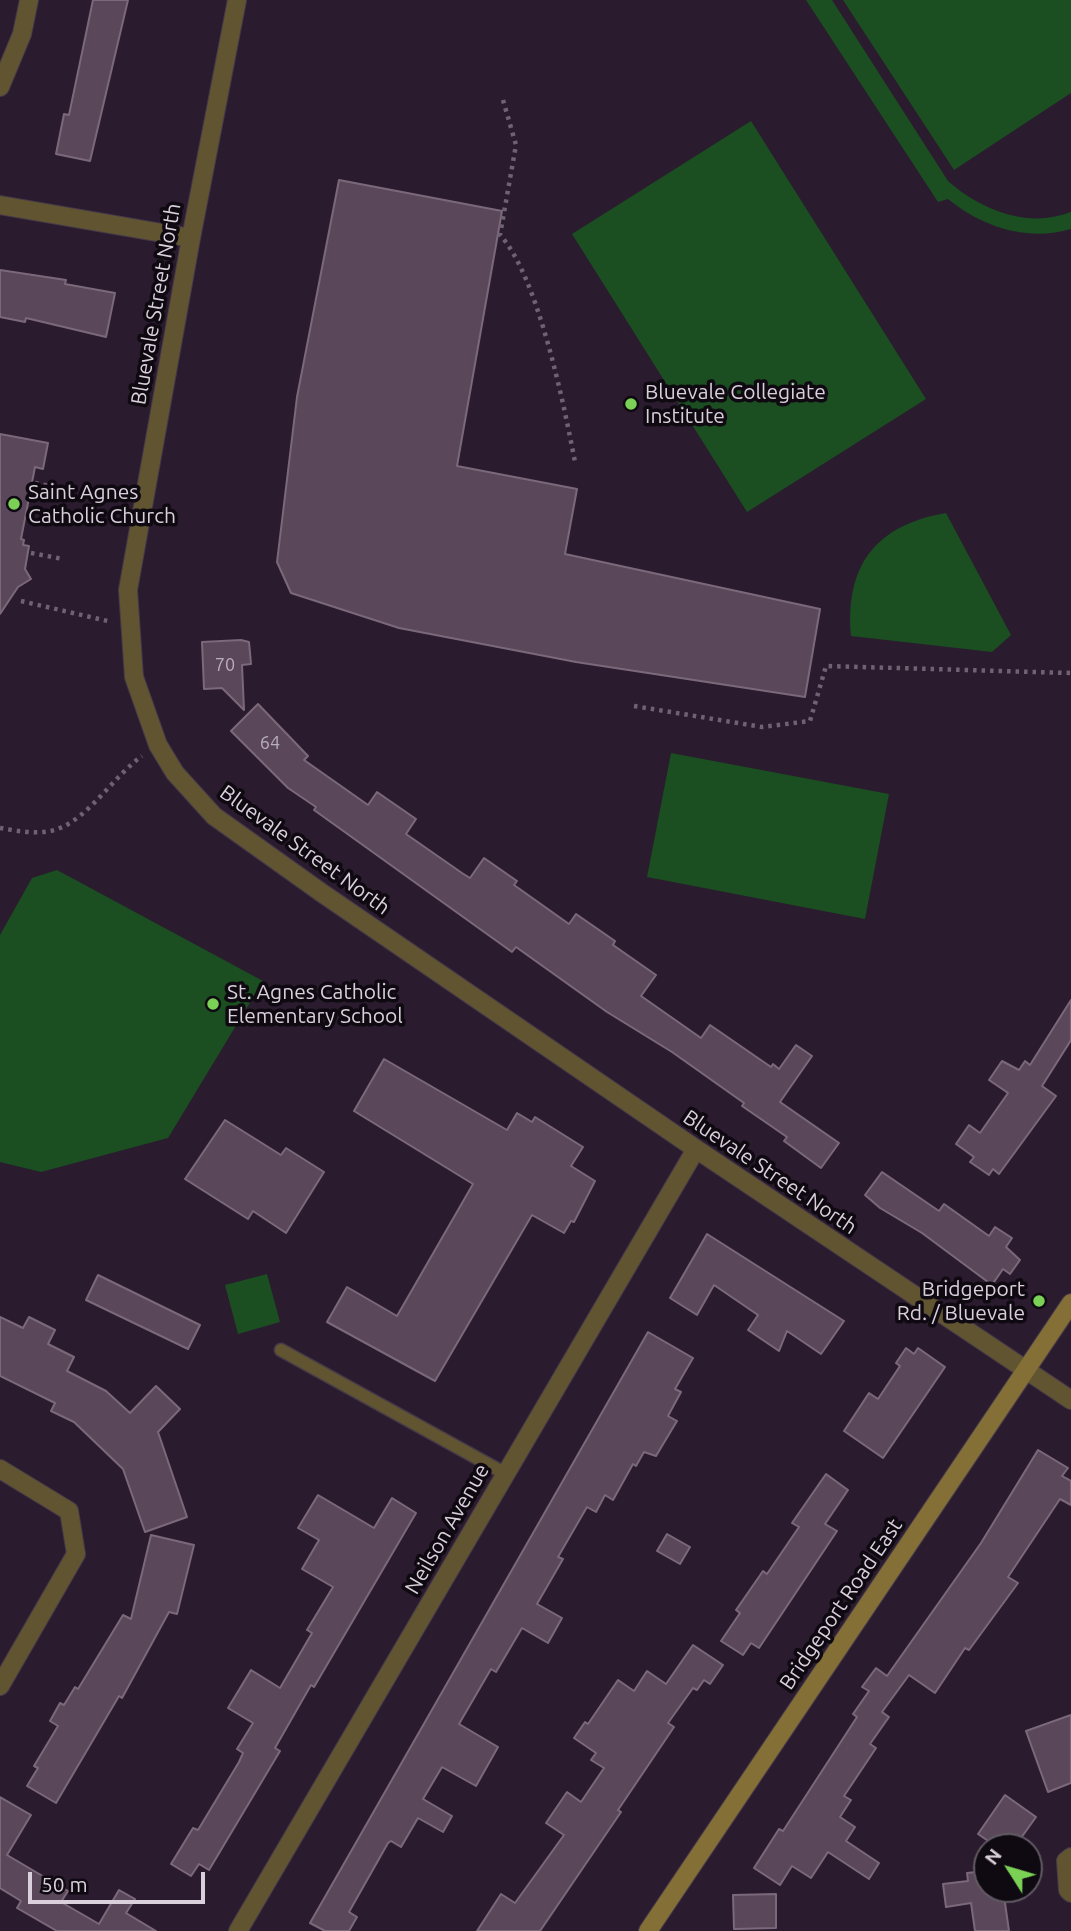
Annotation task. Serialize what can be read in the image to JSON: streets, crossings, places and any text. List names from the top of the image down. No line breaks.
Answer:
{"streets":{"main road":["Bridgeport Road East"],"street":["Bluevale Street North","Neilson Avenue"]},"crossings":[["Bluevale Street North","Neilson Avenue"],["Bluevale Street North","Bridgeport Road East"]],"places":["Bluevale Collegiate Institute","Saint Agnes Catholic Church","St. Agnes Catholic Elementary School","Bridgeport Rd. / Bluevale"],"house_numbers":["70","64"],"scale_bar":"50 m","north":"top left"}
